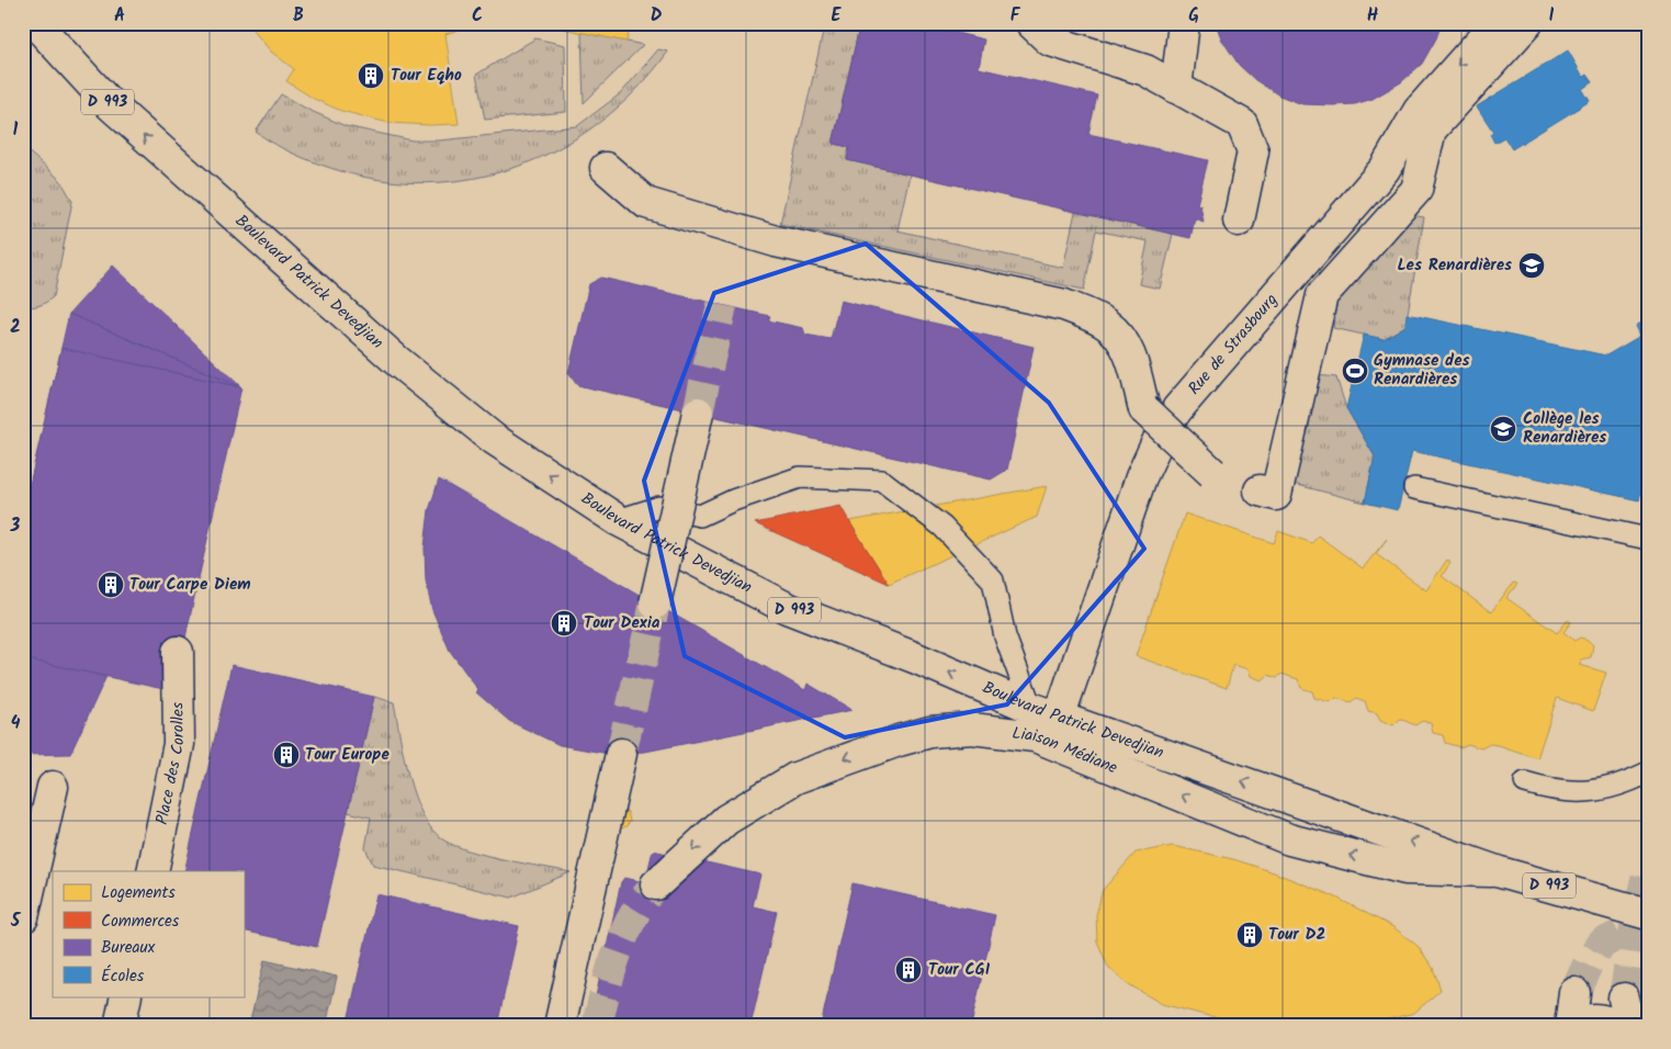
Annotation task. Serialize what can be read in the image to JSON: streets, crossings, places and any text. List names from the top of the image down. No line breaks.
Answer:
{"streets":{"street":["D 993","Boulevard Patrick Devedjian","Rue de Strasbourg","Liaison Médiane","Place des Corolles"]},"crossings":[["Boulevard Patrick Devedjian","Rue de Strasbourg"],["Boulevard Patrick Devedjian","Liaison Médiane"]],"one_way":["Boulevard Patrick Devedjian","Liaison Médiane"],"places":{"building":["Tour Eqho","Tour Carpe Diem","Tour Dexia","Tour Europe","Tour D2","Tour CGI"],"school or university":["Les Renardières","Collège les Renardières"],"sports":["Gymnase des Renardières"]},"legend":["Logements","Commerces","Bureaux","Écoles"],"grid":{"columns":["A","B","C","D","E","F","G","H","I"],"rows":["1","2","3","4","5"]}}
